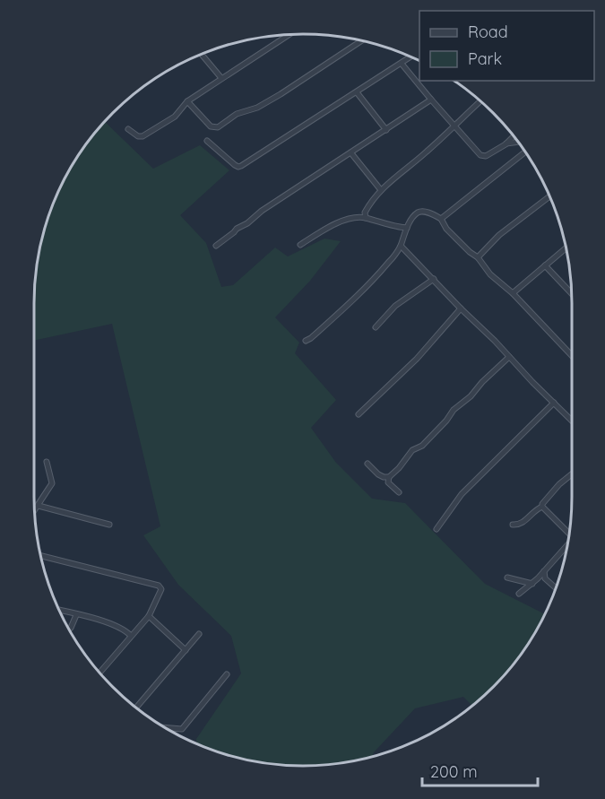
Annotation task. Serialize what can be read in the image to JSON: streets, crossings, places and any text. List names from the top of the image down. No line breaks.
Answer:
{"legend":["Road","Park"],"scale_bar":"200 m"}
